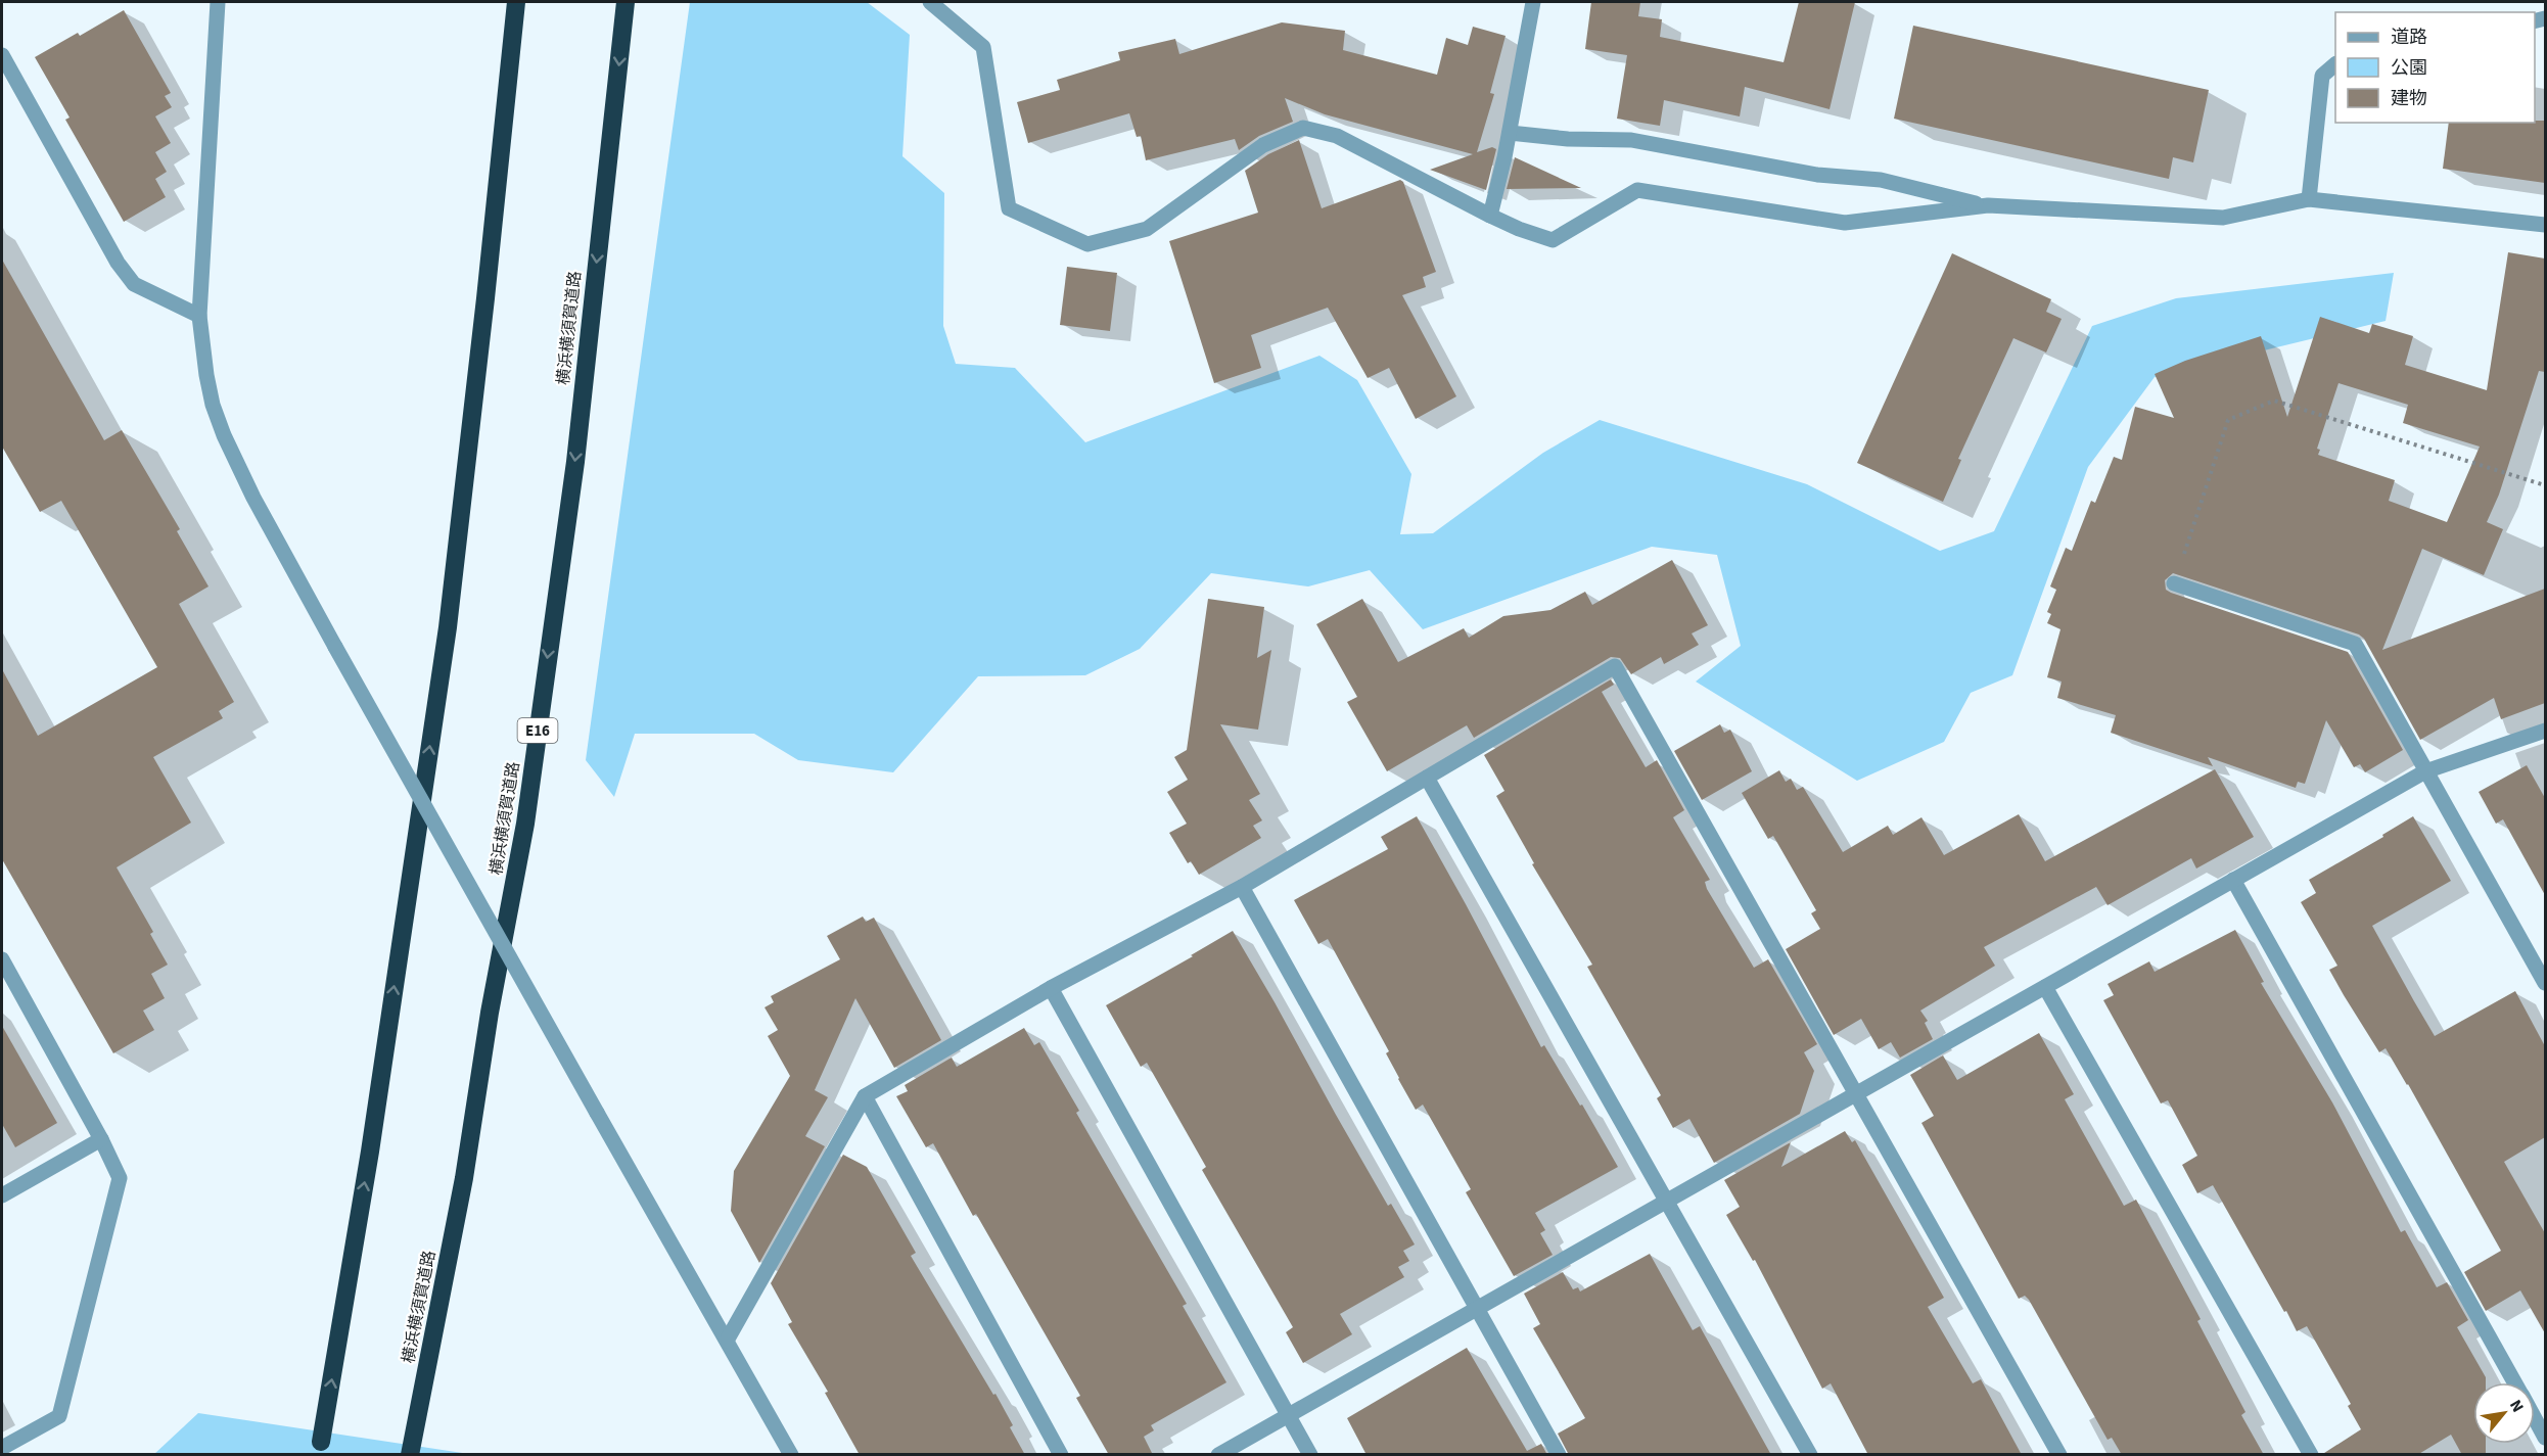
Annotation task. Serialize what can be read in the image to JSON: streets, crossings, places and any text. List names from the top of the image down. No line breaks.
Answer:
{"streets":{"highway":["横浜横須賀道路","E16"]},"legend":["道路","公園","建物"],"north":"top right"}
